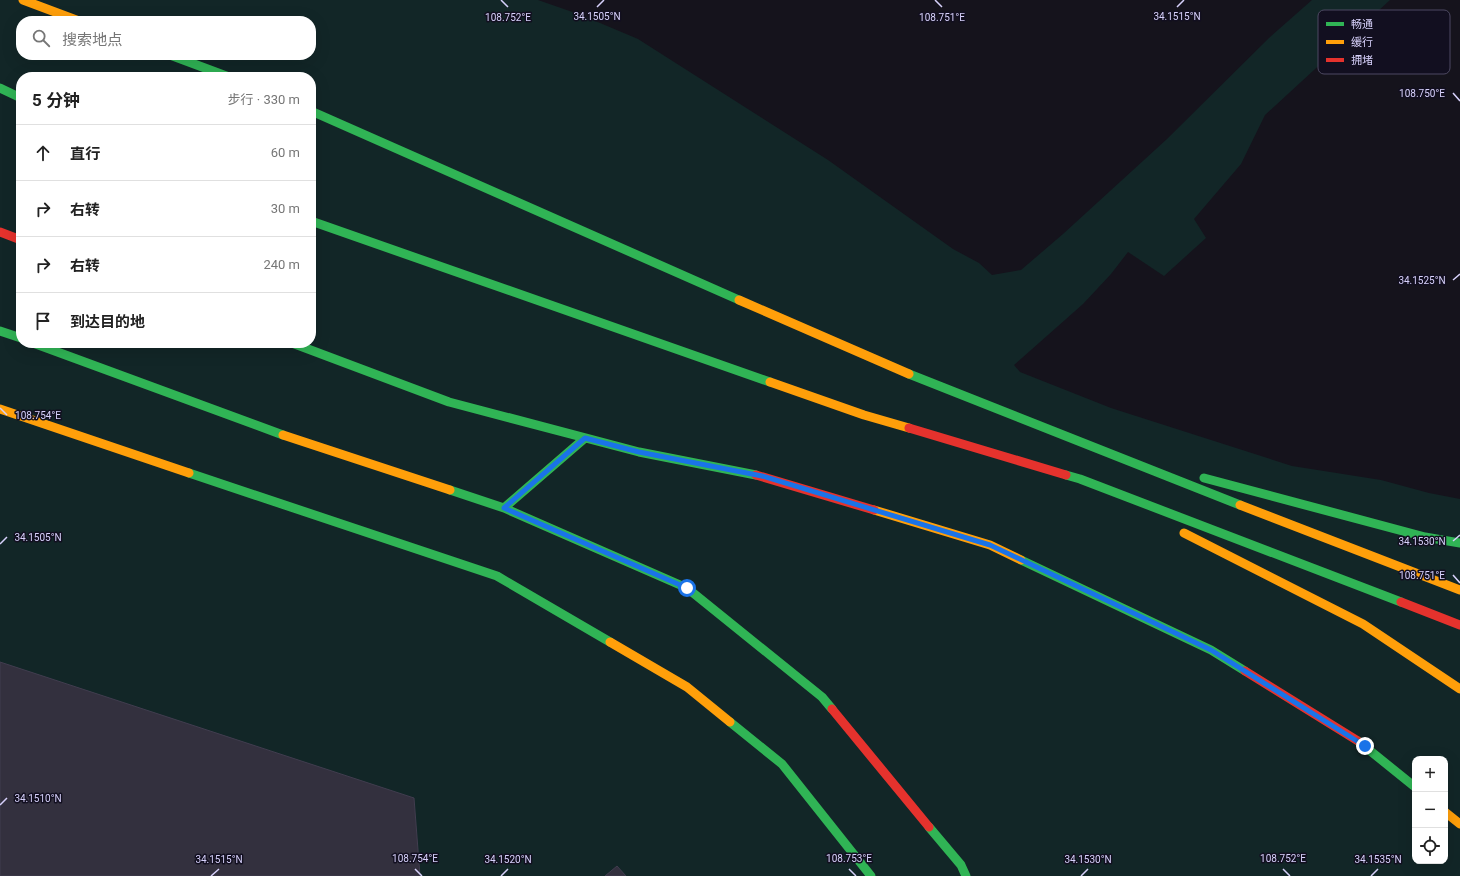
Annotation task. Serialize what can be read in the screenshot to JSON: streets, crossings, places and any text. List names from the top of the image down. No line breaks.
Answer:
{"legend":["畅通","缓行","拥堵"],"page":{"search":"搜索地点","heading":["5 分钟","步行 · 330 m"],"list":[["直行","60 m"],["右转","30 m"],["右转","240 m"],"到达目的地"],"map_buttons":["+","−"]},"coordinates":["34.1505°N","34.1515°N","108.752°E","108.751°E","108.750°E","34.1525°N","108.754°E","34.1530°N","34.1510°N","108.753°E","34.1520°N","34.1535°N"]}
